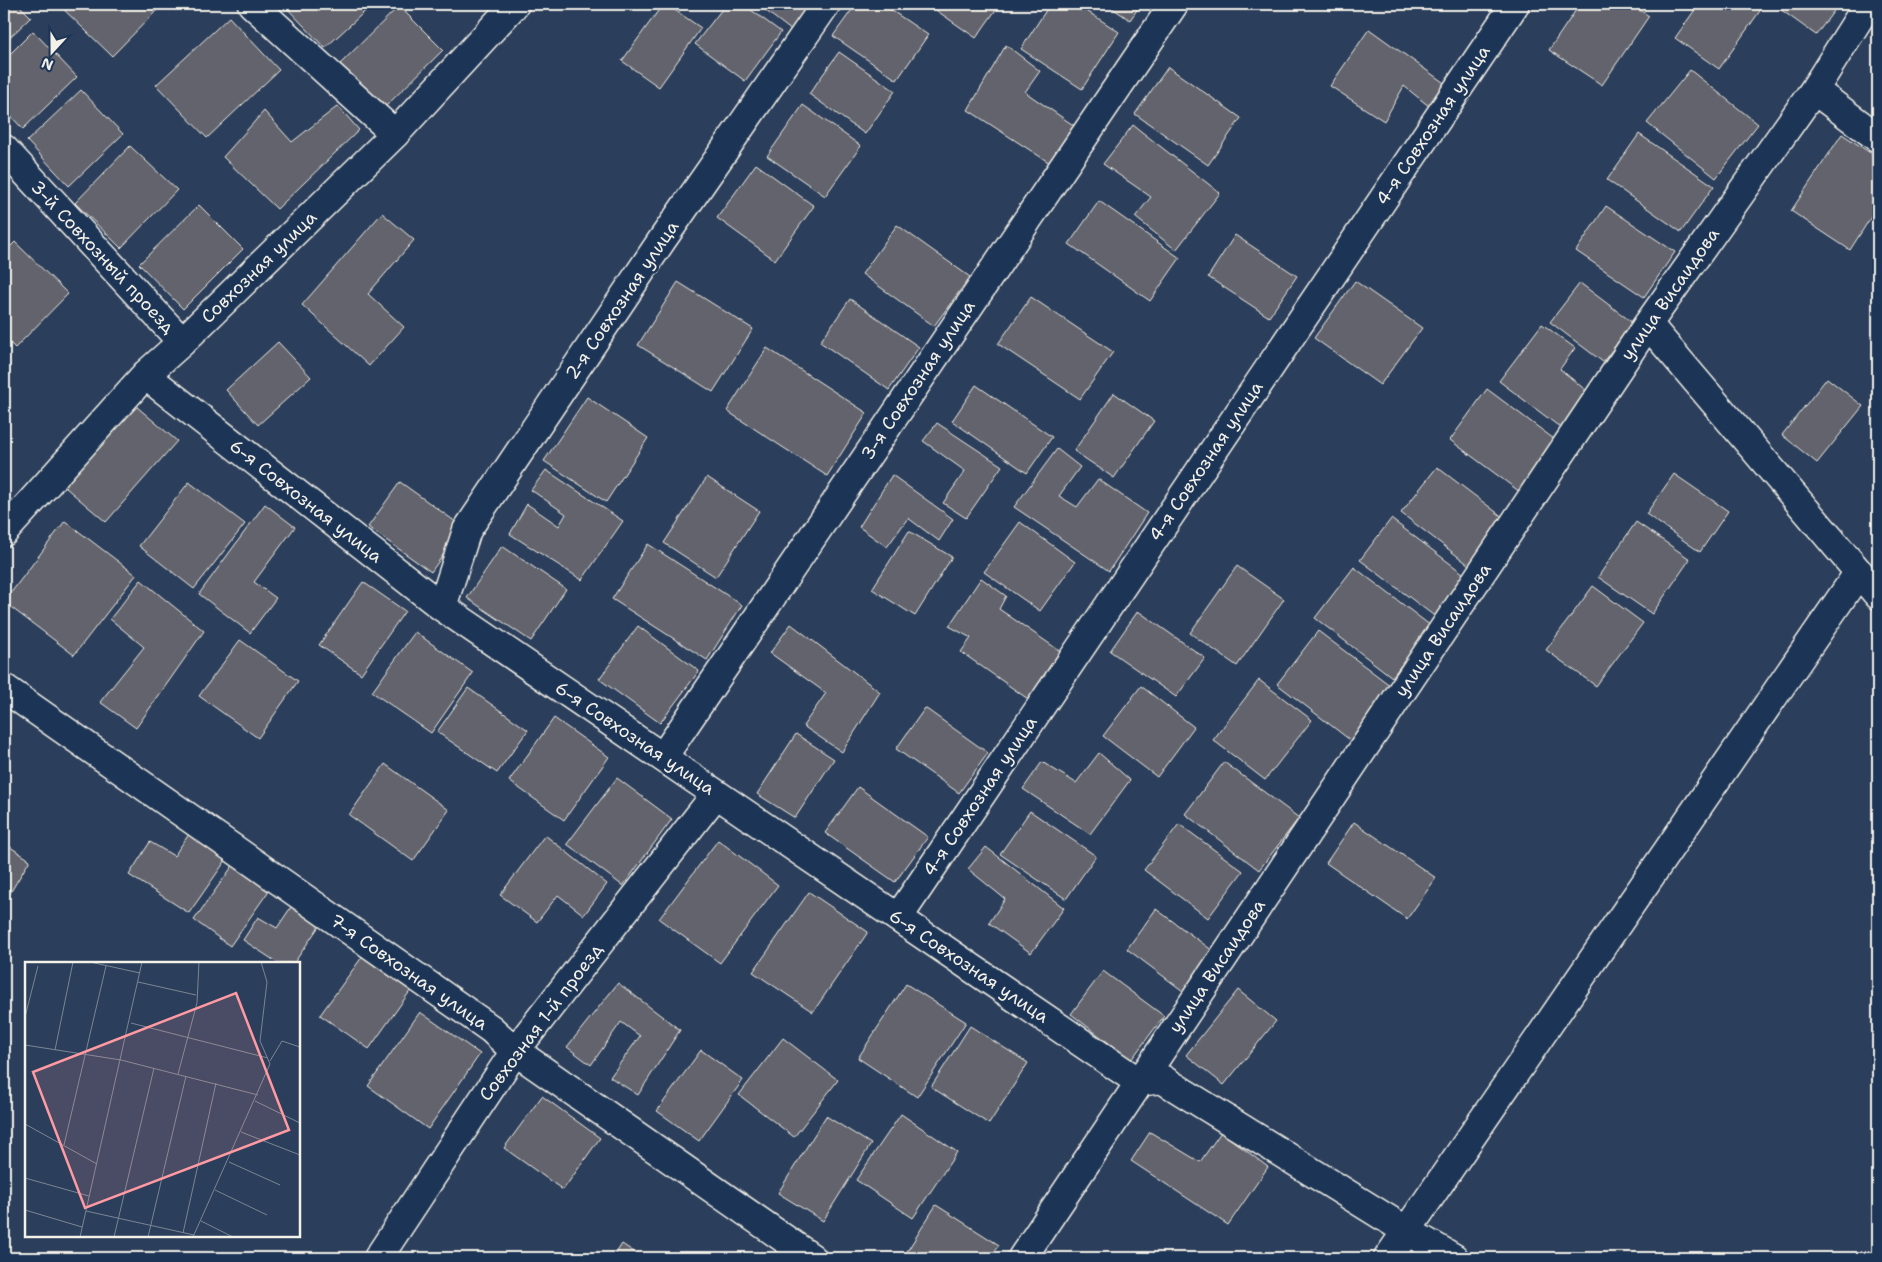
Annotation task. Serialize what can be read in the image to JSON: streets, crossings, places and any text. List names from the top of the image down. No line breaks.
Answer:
{"streets":{"street":["4-я Совхозная улица","3-й Совхозный проезд","Совхозная улица","улица Висаидова","2-я Совхозная улица","3-я Совхозная улица","6-я Совхозная улица","7-я Совхозная улица","Совхозная 1-й проезд"]},"crossings":[["4-я Совхозная улица","6-я Совхозная улица"],["3-й Совхозный проезд","Совхозная улица"],["Совхозная улица","6-я Совхозная улица"],["улица Висаидова","6-я Совхозная улица"],["2-я Совхозная улица","6-я Совхозная улица"],["3-я Совхозная улица","6-я Совхозная улица"],["6-я Совхозная улица","Совхозная 1-й проезд"],["7-я Совхозная улица","Совхозная 1-й проезд"]],"north":"bottom"}
